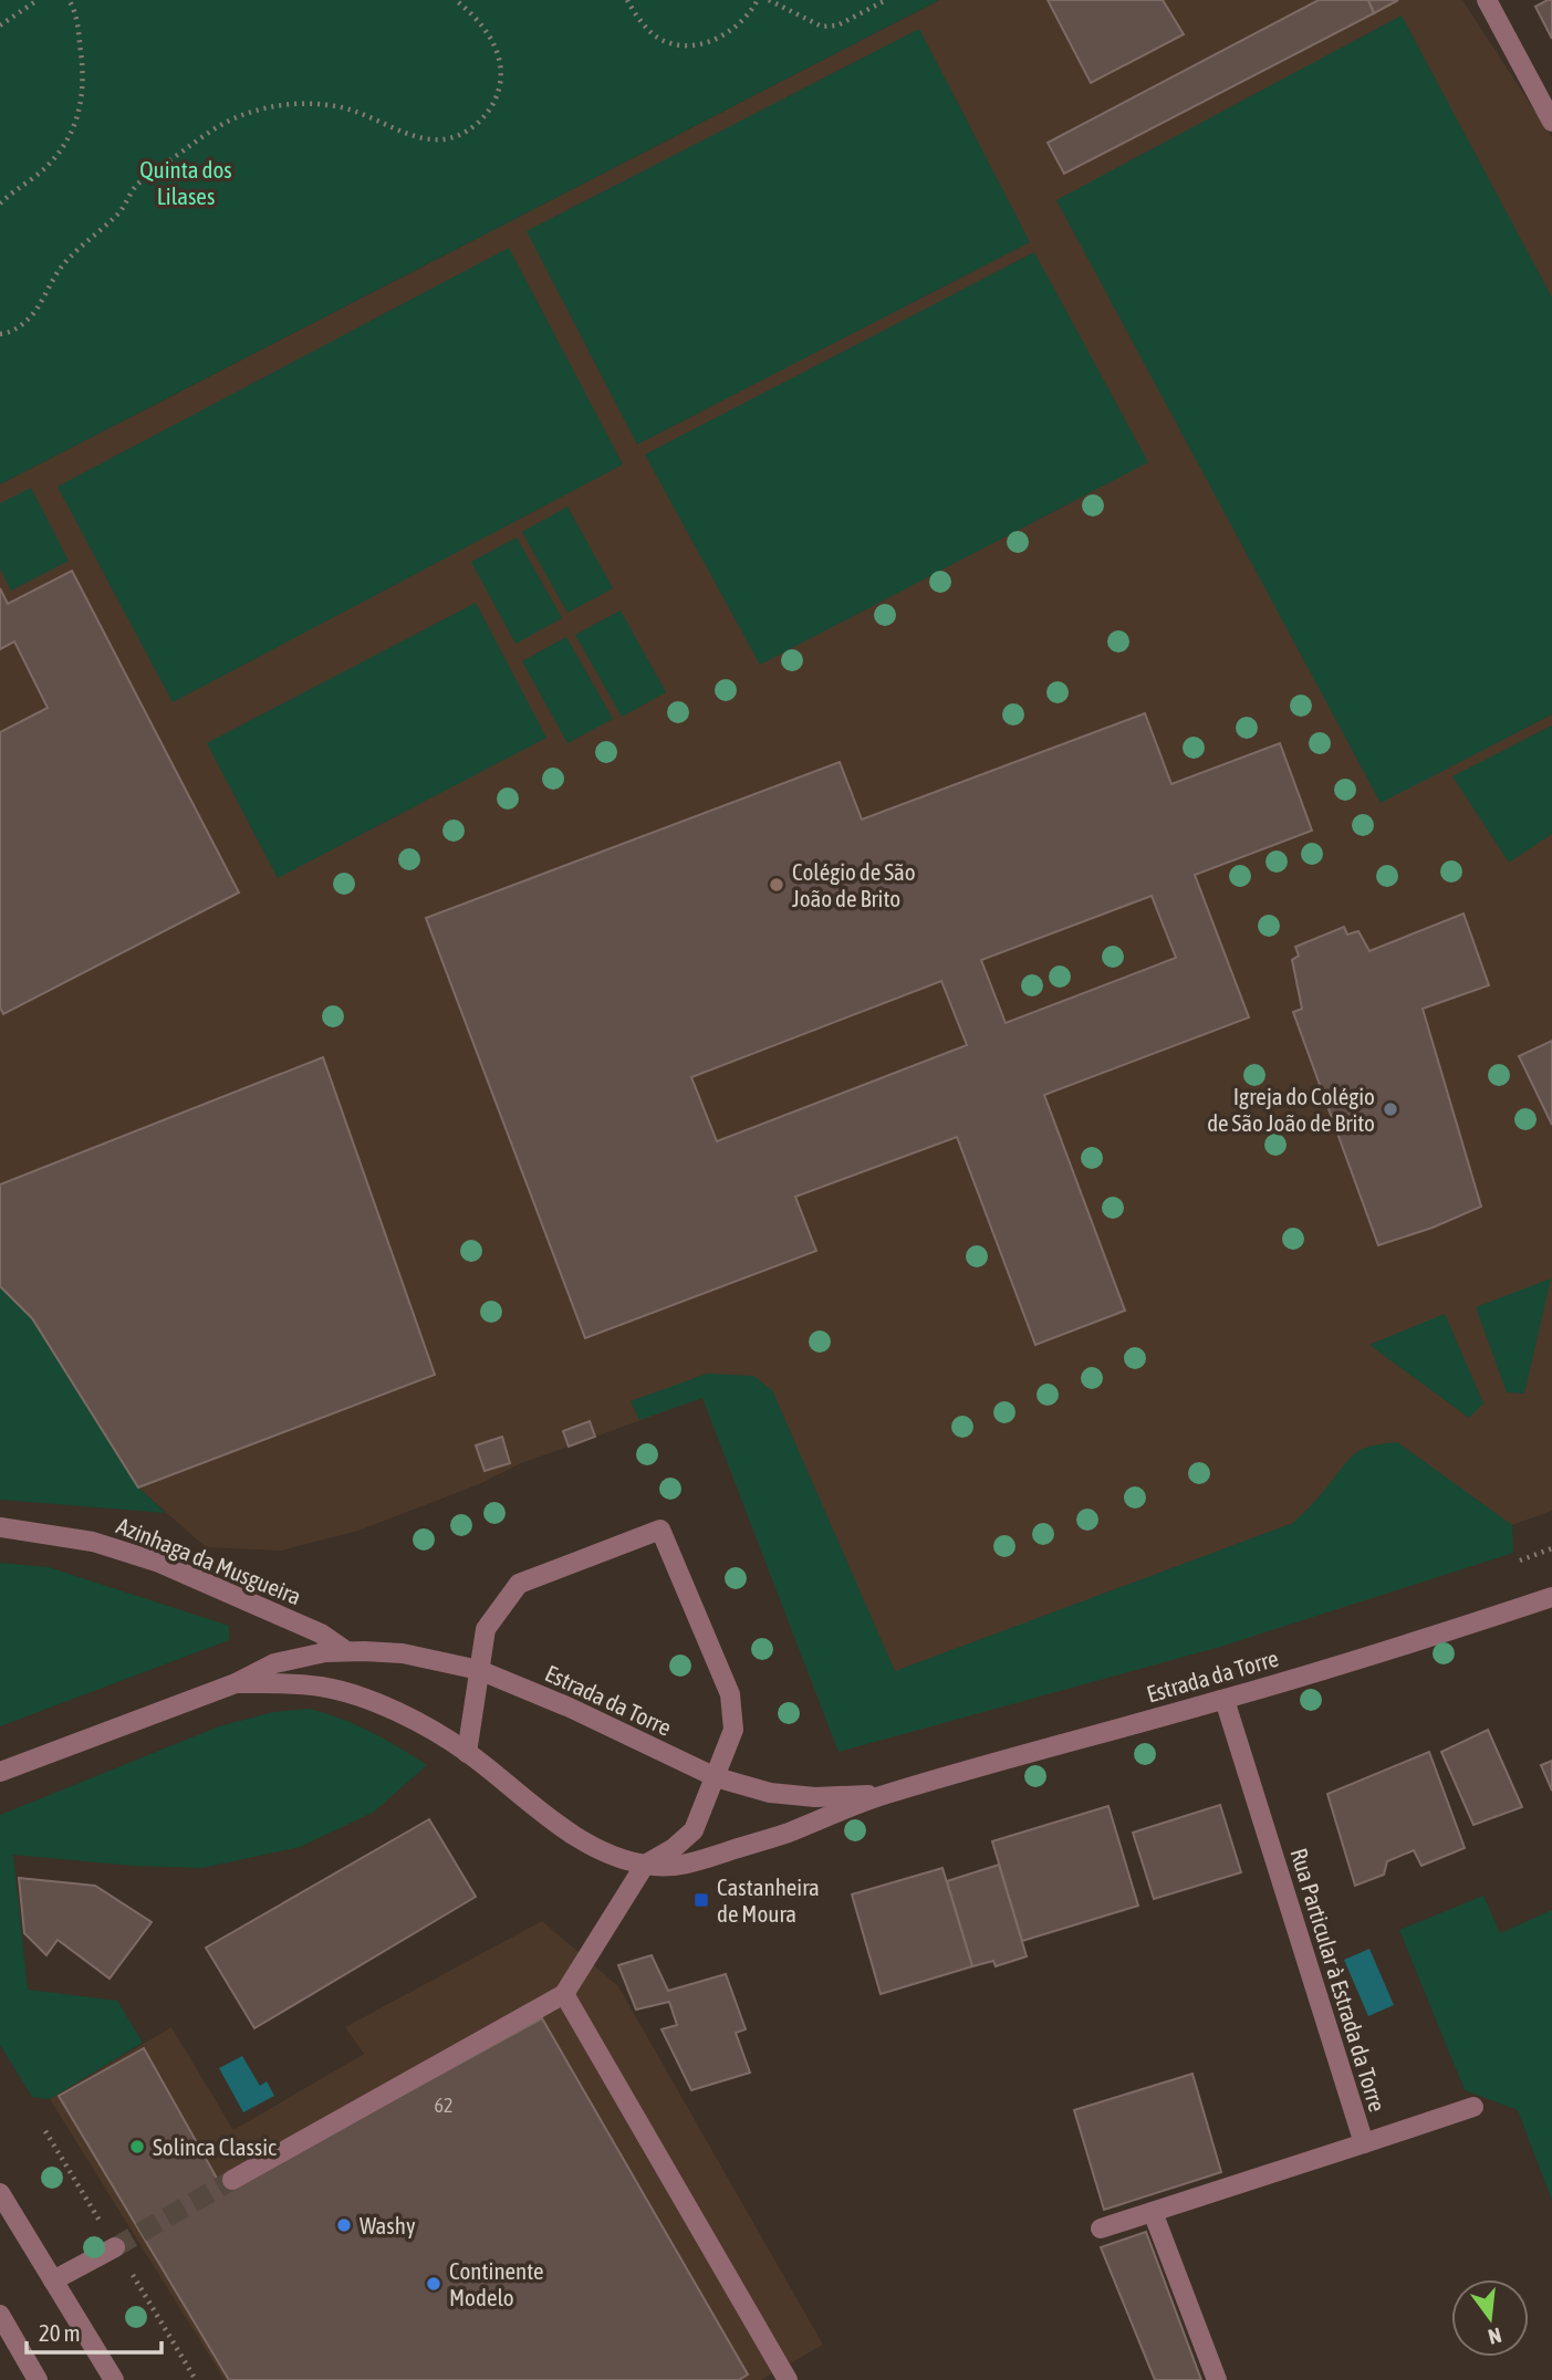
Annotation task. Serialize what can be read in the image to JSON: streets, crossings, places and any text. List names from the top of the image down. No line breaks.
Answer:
{"streets":{"street":["Azinhaga da Musgueira","Estrada da Torre","Rua Particular à Estrada da Torre"]},"crossings":[["Azinhaga da Musgueira","Estrada da Torre"],["Estrada da Torre","Rua Particular à Estrada da Torre"]],"parks":["Quinta dos Lilases"],"places":{"other":["Colégio de São João de Brito","Igreja do Colégio de São João de Brito","Solinca Classic","Washy","Continente Modelo"],"transit":["Castanheira de Moura"]},"house_numbers":["62"],"scale_bar":"20 m","north":"bottom"}
